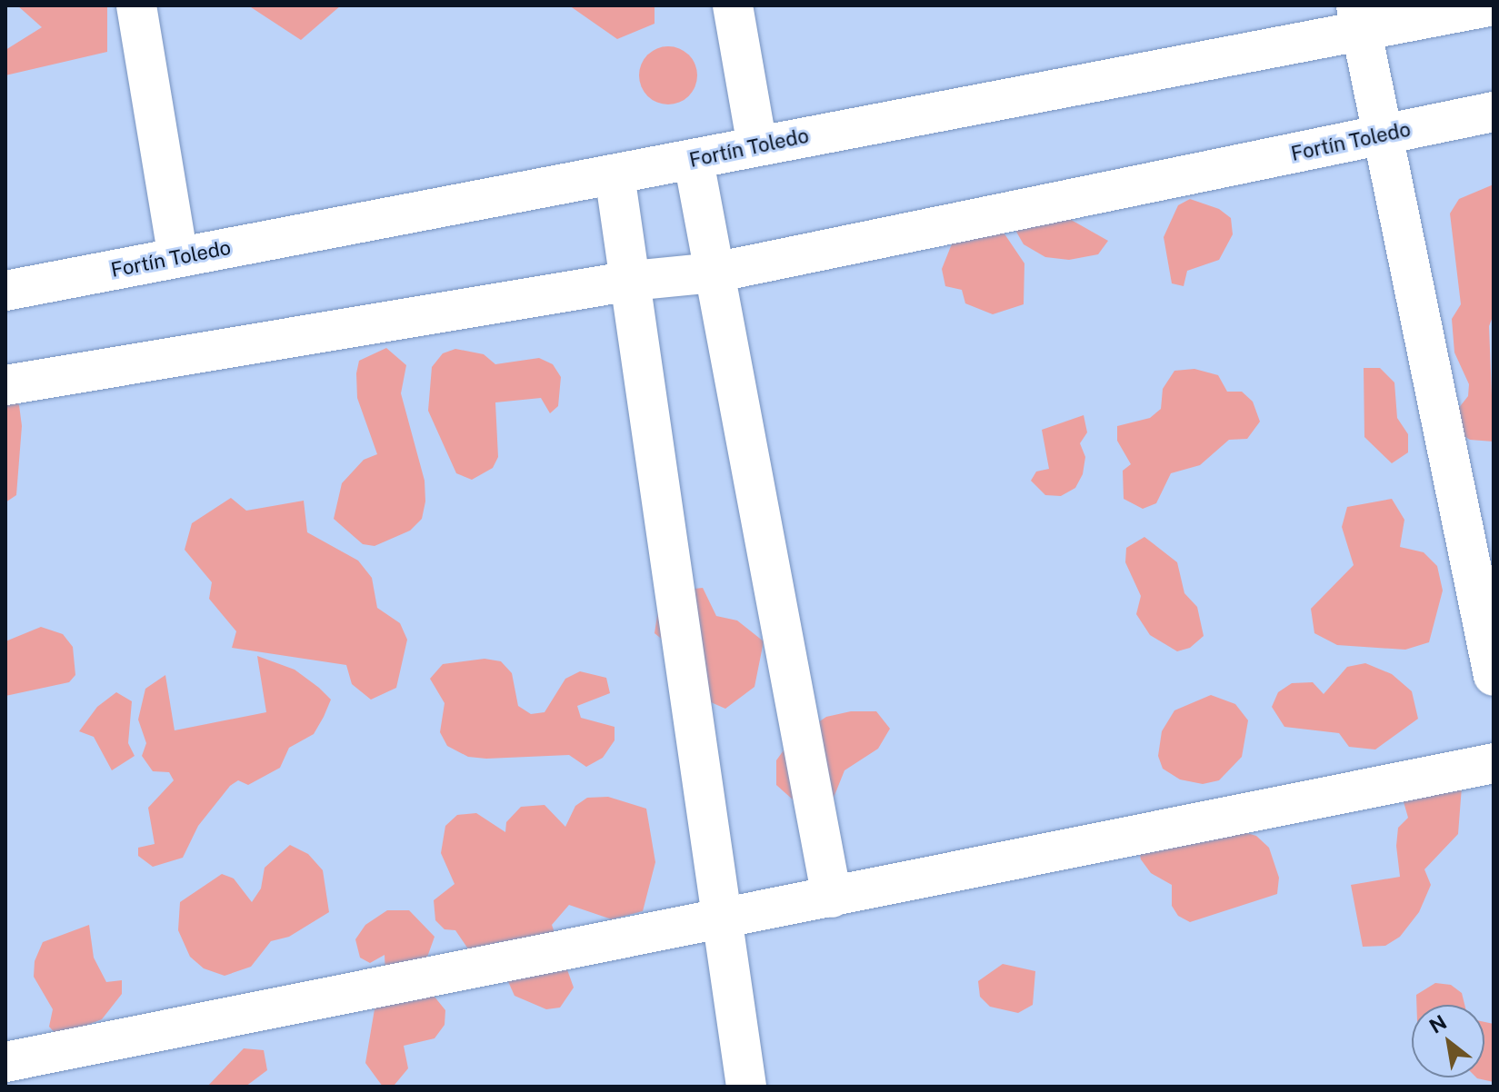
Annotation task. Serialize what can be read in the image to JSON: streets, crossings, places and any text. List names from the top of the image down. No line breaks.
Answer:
{"streets":{"street":["Fortín Toledo"]},"north":"top left"}
